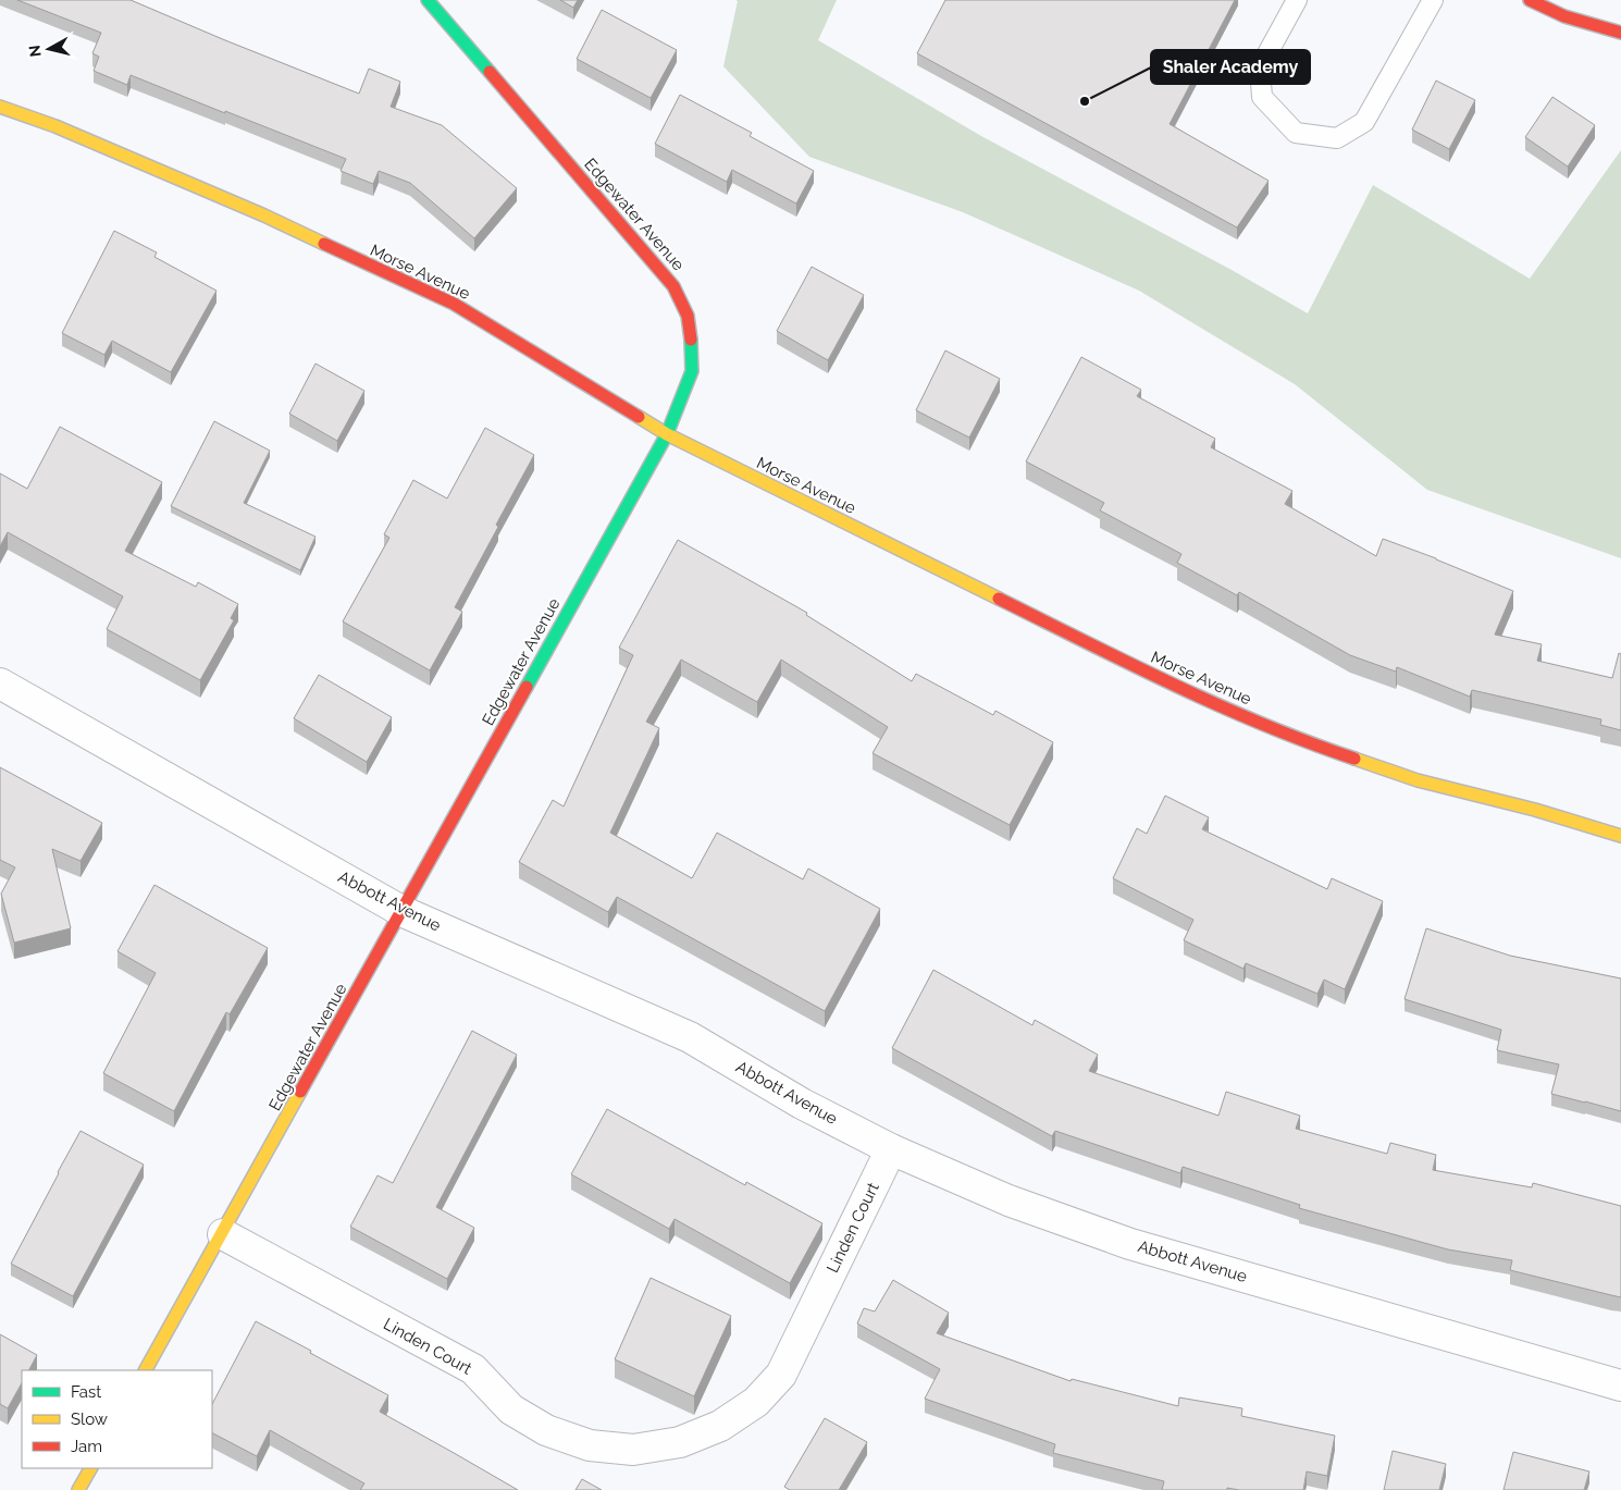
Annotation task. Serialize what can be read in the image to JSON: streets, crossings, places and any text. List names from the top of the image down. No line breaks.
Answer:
{"streets":{"street":["Edgewater Avenue","Morse Avenue","Abbott Avenue","Linden Court"]},"crossings":[["Edgewater Avenue","Morse Avenue"],["Edgewater Avenue","Abbott Avenue"],["Edgewater Avenue","Linden Court"],["Abbott Avenue","Linden Court"]],"places":["Shaler Academy"],"legend":["Fast","Slow","Jam"],"north":"left"}
